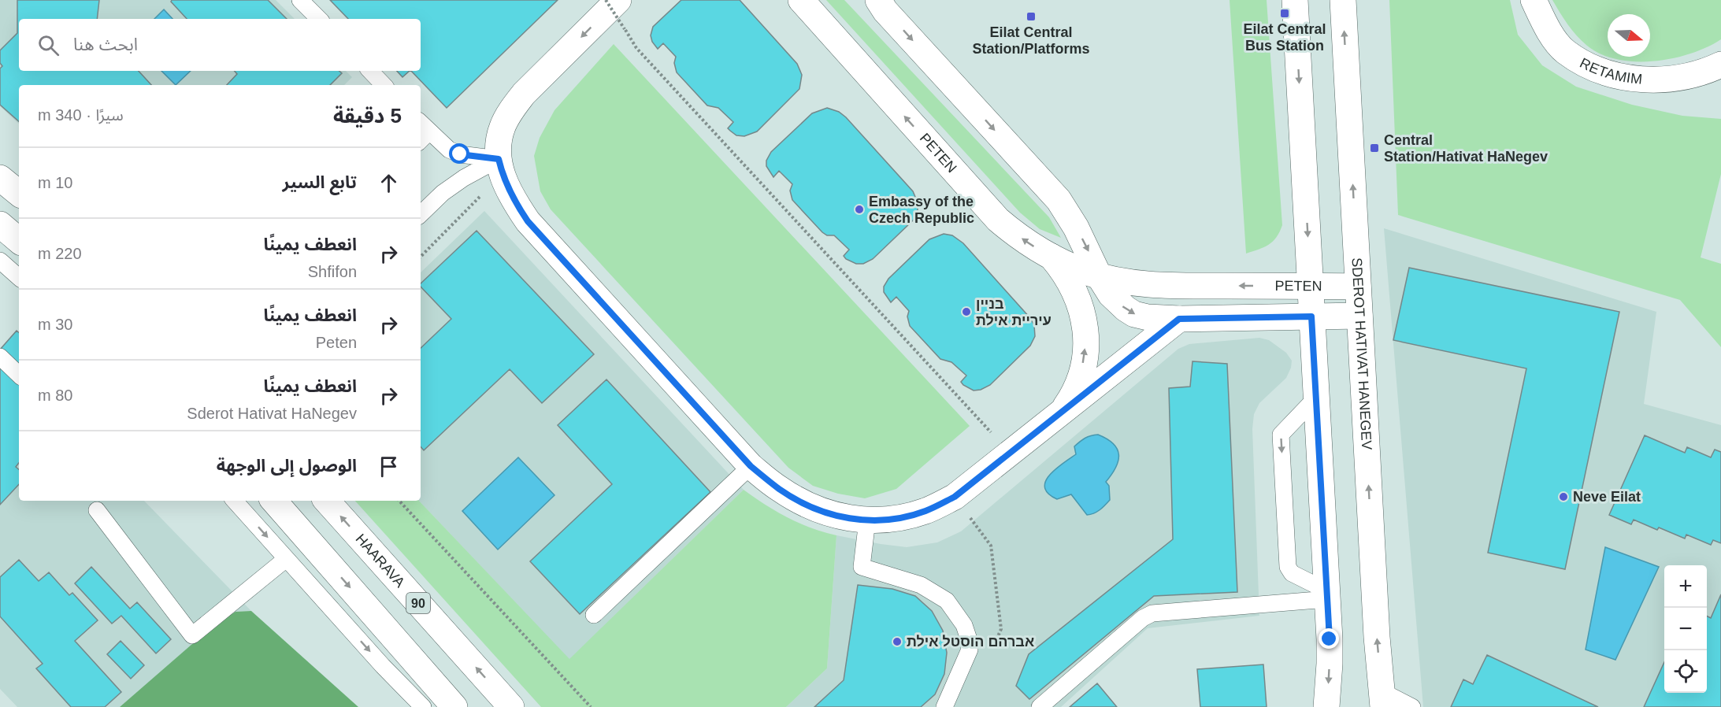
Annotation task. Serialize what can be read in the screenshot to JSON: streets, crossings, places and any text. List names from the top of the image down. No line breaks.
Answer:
{"streets":{"main road":["RETAMIM","PETEN","SDEROT HATIVAT HANEGEV","HAARAVA","90"]},"crossings":[["PETEN","SDEROT HATIVAT HANEGEV"]],"places":{"transit":["Eilat Central Bus Station","Eilat Central Station/Platforms","Central Station/Hativat HaNegev"],"other":["Embassy of the Czech Republic","בניין עיריית אילת","Neve Eilat","אברהם הוסטל אילת"]},"north":"right","page":{"search":"ابحث هنا","heading":["5 دقيقة","سيرًا · 340 m"],"list":[["تابع السير","10 m"],["انعطف يمينًا","Shfifon","220 m"],["انعطف يمينًا","Peten","30 m"],["انعطف يمينًا","Sderot Hativat HaNegev","80 m"],"الوصول إلى الوجهة"],"map_buttons":["+","−"]}}
